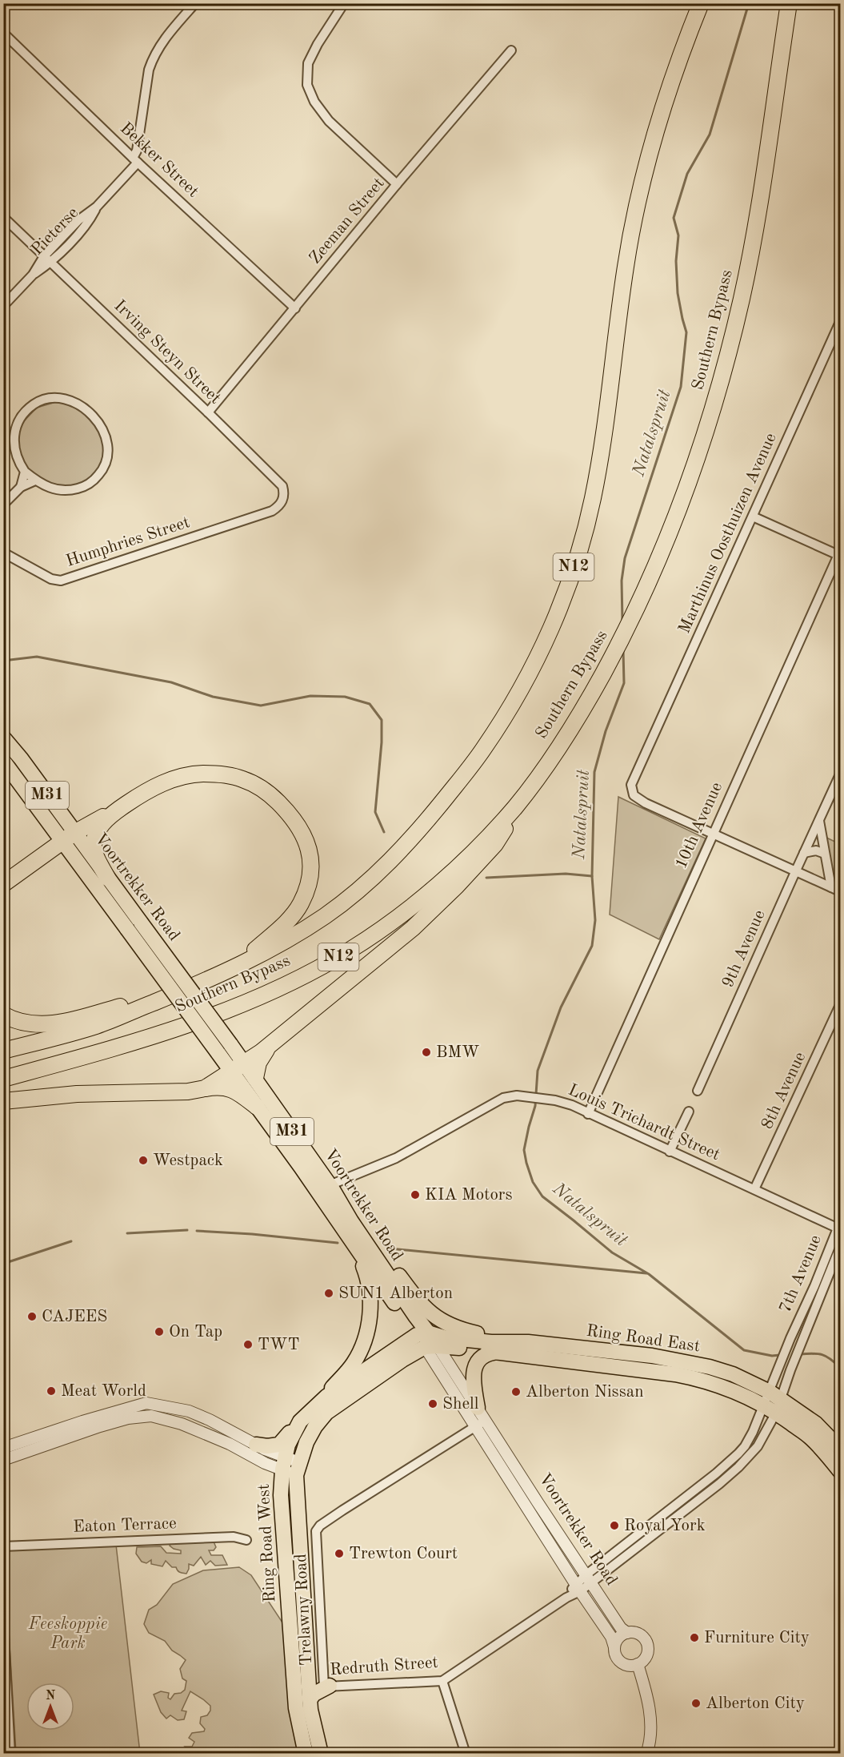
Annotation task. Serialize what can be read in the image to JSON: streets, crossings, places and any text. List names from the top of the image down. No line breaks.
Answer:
{"streets":{"highway":["Southern Bypass","N12"],"main road":["M31","Voortrekker Road","Ring Road East","Ring Road West"],"street":["Bekker Street","Zeeman Street","Pieterse","Irving Steyn Street","Marthinus Oosthuizen Avenue","Humphries Street","10th Avenue","9th Avenue","8th Avenue","Louis Trichardt Street","7th Avenue","Eaton Terrace","Trelawny Road","Redruth Street"]},"crossings":[["Bekker Street","Zeeman Street"],["Bekker Street","Pieterse"],["Zeeman Street","Irving Steyn Street"],["Pieterse","Irving Steyn Street"],["Irving Steyn Street","Humphries Street"],["Marthinus Oosthuizen Avenue","10th Avenue"],["M31","Voortrekker Road"],["10th Avenue","Louis Trichardt Street"],["Voortrekker Road","Louis Trichardt Street"],["Voortrekker Road","Ring Road East"],["Voortrekker Road","Ring Road West"],["Voortrekker Road","Trelawny Road"],["Voortrekker Road","Redruth Street"],["8th Avenue","Louis Trichardt Street"],["Louis Trichardt Street","7th Avenue"],["7th Avenue","Ring Road East"],["Ring Road East","Ring Road West"],["Trelawny Road","Redruth Street"]],"water":["Natalspruit"],"parks":["Feeskoppie Park"],"places":["BMW","Westpack","KIA Motors","SUN1 Alberton","CAJEES","On Tap","TWT","Meat World","Alberton Nissan","Shell","Royal York","Trewton Court","Furniture City","Alberton City"],"north":"top"}
